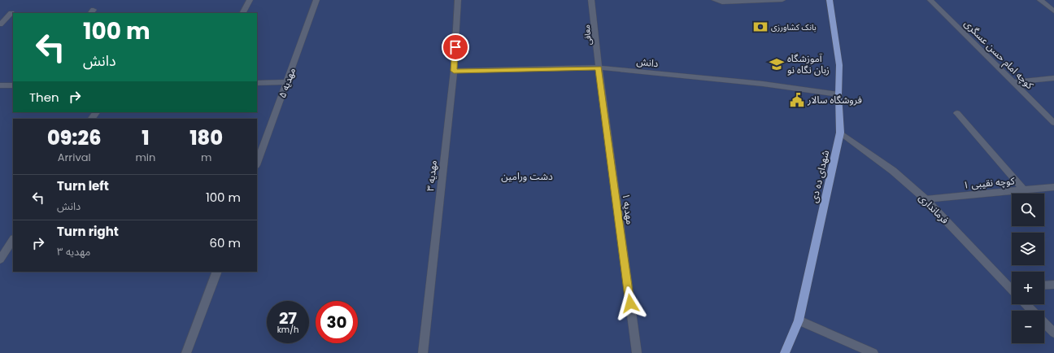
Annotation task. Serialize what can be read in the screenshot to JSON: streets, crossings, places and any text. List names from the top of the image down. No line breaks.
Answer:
{"streets":{"main road":["شهدای ده دی"],"street":["معافی","کوچه امام حسن عسگری","دانش","مهدیه ۵","مهدیه ۳","کوچه نقیبی ۱","مهدیه ۱","فرمانداری"]},"crossings":[["معافی","دانش"],["معافی","مهدیه ۱"],["دانش","مهدیه ۳"],["دانش","شهدای ده دی"],["دانش","مهدیه ۱"],["شهدای ده دی","فرمانداری"],["کوچه نقیبی ۱","فرمانداری"]],"parks":["دشت ورامین"],"places":{"bank":["بانک کشاورزی"],"school or university":["آموزشگاه زبان نگاه نو"],"public building":["فروشگاه سالار"]},"page":{"turn":["100 m","دانش"],"then":"Then","eta":["09:26","Arrival","1","min","180","m"],"list":[{"name":"Turn left","note":"دانش","value":"100 m"},{"name":"Turn right","note":"مهدیه ۳","value":"60 m"}],"map_buttons":["+","−"],"speed":"27 km/h","limit":"30"}}
